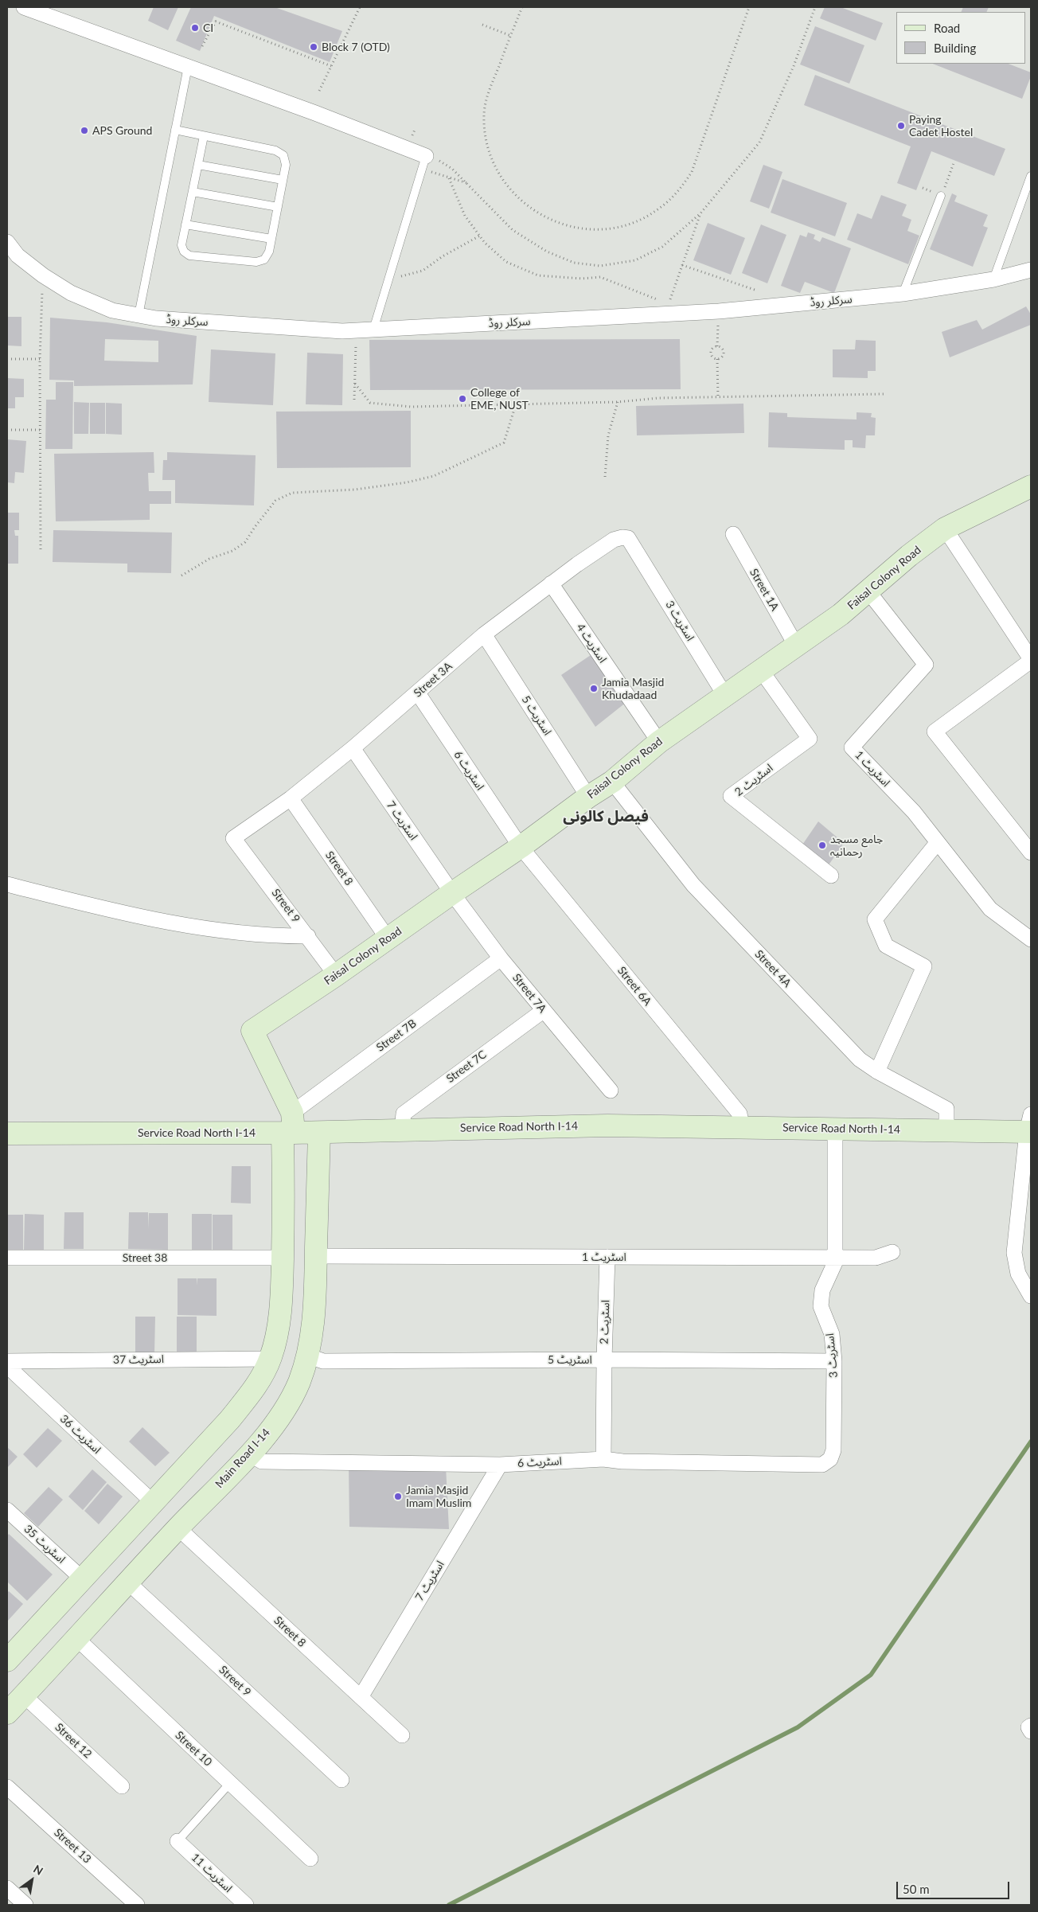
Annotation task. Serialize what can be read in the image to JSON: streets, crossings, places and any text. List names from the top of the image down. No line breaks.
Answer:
{"streets":{"main road":["Faisal Colony Road","Service Road North I-14","Main Road I-14"],"street":["سرکلر روڈ","Street 1A","اسٹریٹ 3","اسٹریٹ 4","Street 3A","اسٹریٹ 5","اسٹریٹ 1","اسٹریٹ 6","اسٹریٹ 2","اسٹریٹ 7","Street 8","Street 9","Street 4A","Street 6A","Street 7A","Street 7B","Street 7C","Street 38","اسٹریٹ 37","اسٹریٹ 36","اسٹریٹ 35","Street 12","Street 10","Street 13","اسٹریٹ 11"]},"crossings":[["Faisal Colony Road","Street 1A"],["Faisal Colony Road","اسٹریٹ 3"],["Faisal Colony Road","اسٹریٹ 4"],["Faisal Colony Road","اسٹریٹ 5"],["Faisal Colony Road","اسٹریٹ 1"],["Faisal Colony Road","اسٹریٹ 6"],["Faisal Colony Road","اسٹریٹ 2"],["Faisal Colony Road","اسٹریٹ 7"],["Faisal Colony Road","Street 8"],["Faisal Colony Road","Street 9"],["Faisal Colony Road","Street 4A"],["Faisal Colony Road","Street 6A"],["Faisal Colony Road","Street 7A"],["Faisal Colony Road","Street 7B"],["Faisal Colony Road","Service Road North I-14"],["اسٹریٹ 3","Street 3A"],["اسٹریٹ 3","اسٹریٹ 5"],["اسٹریٹ 3","اسٹریٹ 1"],["اسٹریٹ 3","اسٹریٹ 6"],["اسٹریٹ 3","Service Road North I-14"],["اسٹریٹ 4","Street 3A"],["Street 3A","اسٹریٹ 5"],["Street 3A","اسٹریٹ 6"],["Street 3A","اسٹریٹ 7"],["Street 3A","Street 8"],["Street 3A","Street 9"],["اسٹریٹ 5","اسٹریٹ 2"],["اسٹریٹ 5","Main Road I-14"],["اسٹریٹ 1","اسٹریٹ 2"],["اسٹریٹ 1","Main Road I-14"],["اسٹریٹ 6","اسٹریٹ 2"],["اسٹریٹ 6","اسٹریٹ 7"],["اسٹریٹ 6","Street 6A"],["اسٹریٹ 6","Main Road I-14"],["اسٹریٹ 7","Street 8"],["اسٹریٹ 7","Street 7A"],["Street 8","Main Road I-14"],["Street 9","Main Road I-14"],["Street 4A","Service Road North I-14"],["Street 6A","Service Road North I-14"],["Street 7A","Street 7B"],["Street 7A","Street 7C"],["Street 7B","Service Road North I-14"],["Street 7C","Service Road North I-14"],["Service Road North I-14","Main Road I-14"],["Main Road I-14","Street 12"],["Main Road I-14","Street 10"]],"districts":["فیصل کالونی"],"places":["CI","Block 7 (OTD)","Paying Cadet Hostel","APS Ground","College of EME, NUST","Jamia Masjid Khudadaad","جامع مسجد رحمانیہ","Jamia Masjid Imam Muslim"],"legend":["Road","Building"],"scale_bar":"50 m","north":"top right"}
